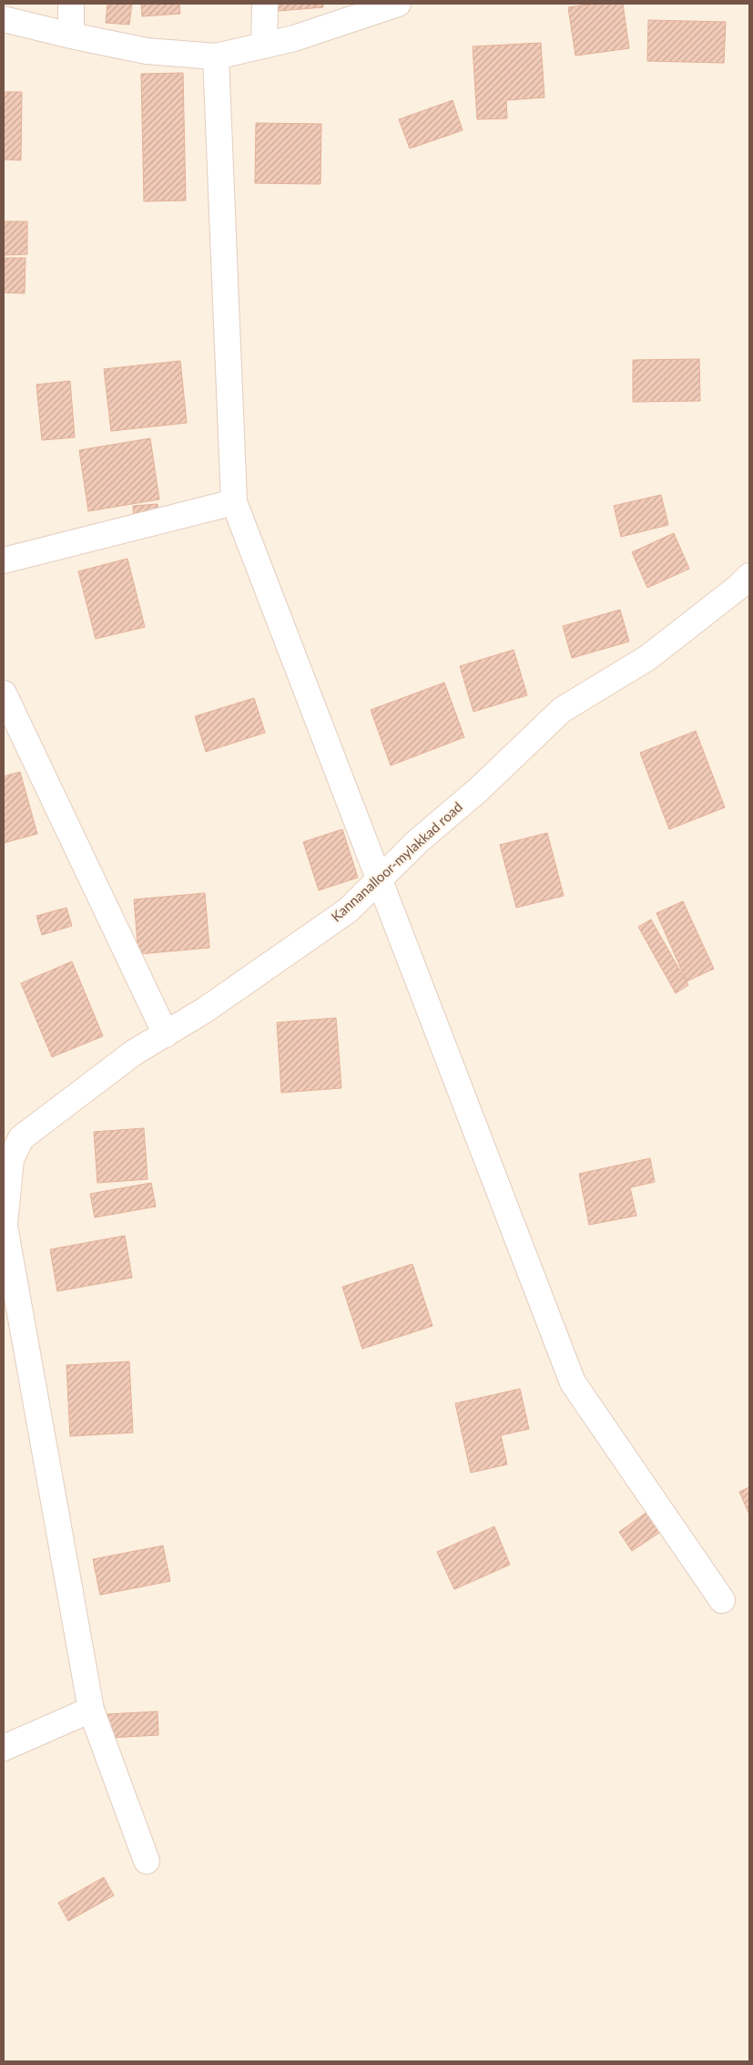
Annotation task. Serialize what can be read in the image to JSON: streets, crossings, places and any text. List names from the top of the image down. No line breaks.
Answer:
{"streets":{"street":["Kannanalloor-mylakkad road"]}}
